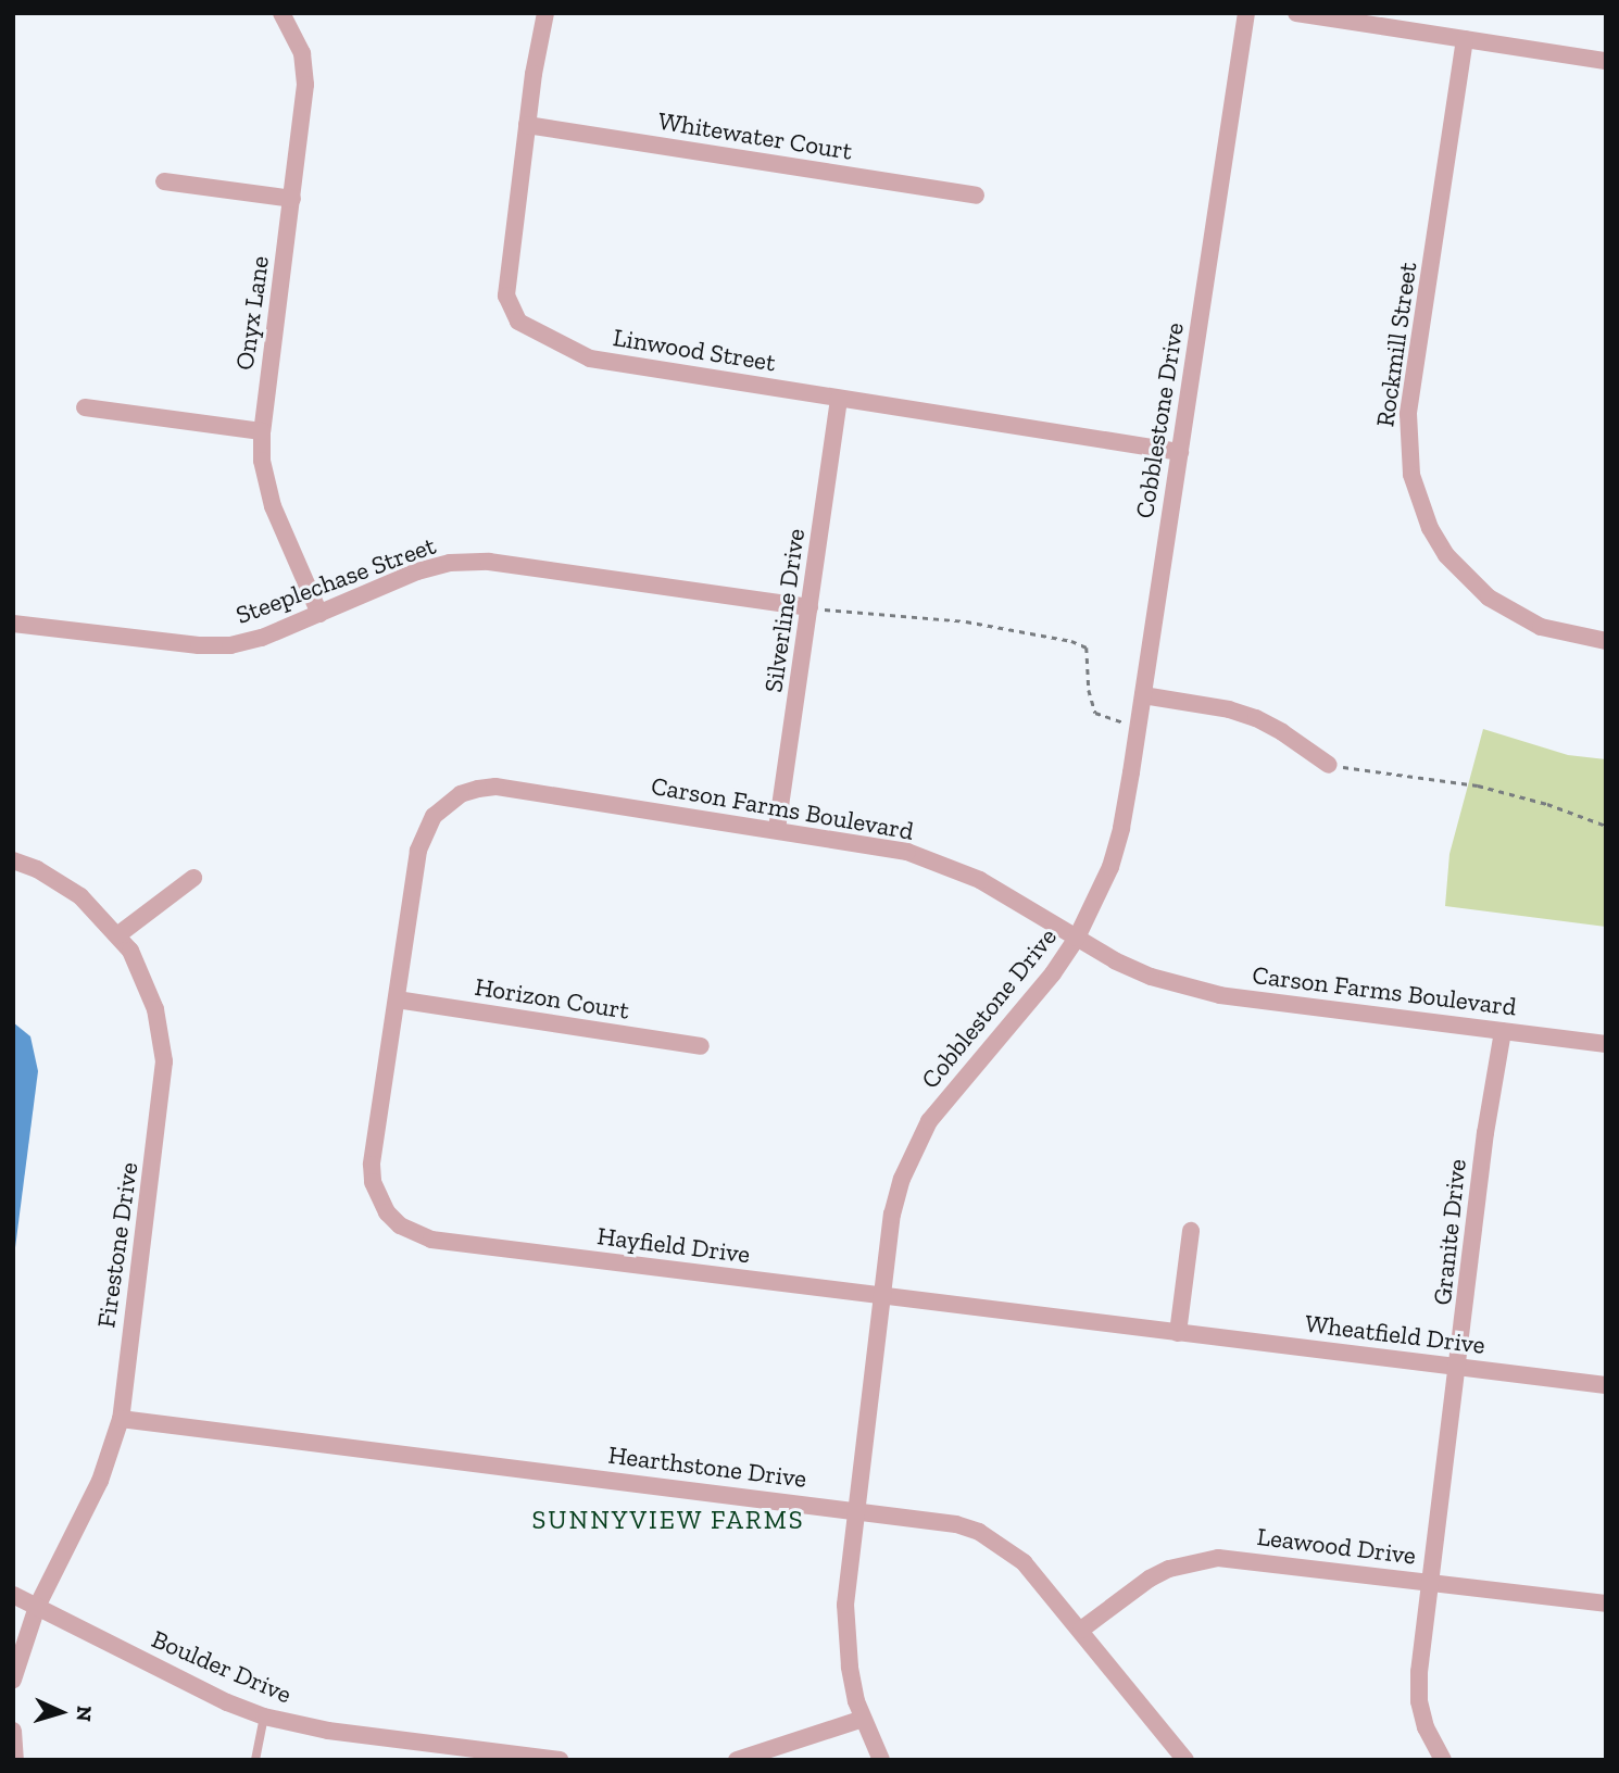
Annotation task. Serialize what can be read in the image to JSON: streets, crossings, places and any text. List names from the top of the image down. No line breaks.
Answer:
{"streets":{"street":["Whitewater Court","Onyx Lane","Rockmill Street","Linwood Street","Cobblestone Drive","Steeplechase Street","Silverline Drive","Carson Farms Boulevard","Horizon Court","Granite Drive","Firestone Drive","Hayfield Drive","Wheatfield Drive","Hearthstone Drive","Leawood Drive","Boulder Drive"]},"crossings":[["Whitewater Court","Linwood Street"],["Onyx Lane","Steeplechase Street"],["Linwood Street","Cobblestone Drive"],["Linwood Street","Silverline Drive"],["Cobblestone Drive","Carson Farms Boulevard"],["Cobblestone Drive","Hayfield Drive"],["Cobblestone Drive","Hearthstone Drive"],["Steeplechase Street","Silverline Drive"],["Silverline Drive","Carson Farms Boulevard"],["Carson Farms Boulevard","Horizon Court"],["Carson Farms Boulevard","Granite Drive"],["Carson Farms Boulevard","Hayfield Drive"],["Horizon Court","Hayfield Drive"],["Granite Drive","Wheatfield Drive"],["Granite Drive","Leawood Drive"],["Firestone Drive","Hearthstone Drive"],["Firestone Drive","Boulder Drive"],["Hayfield Drive","Wheatfield Drive"],["Hearthstone Drive","Leawood Drive"]],"districts":["SUNNYVIEW FARMS"],"north":"right"}
